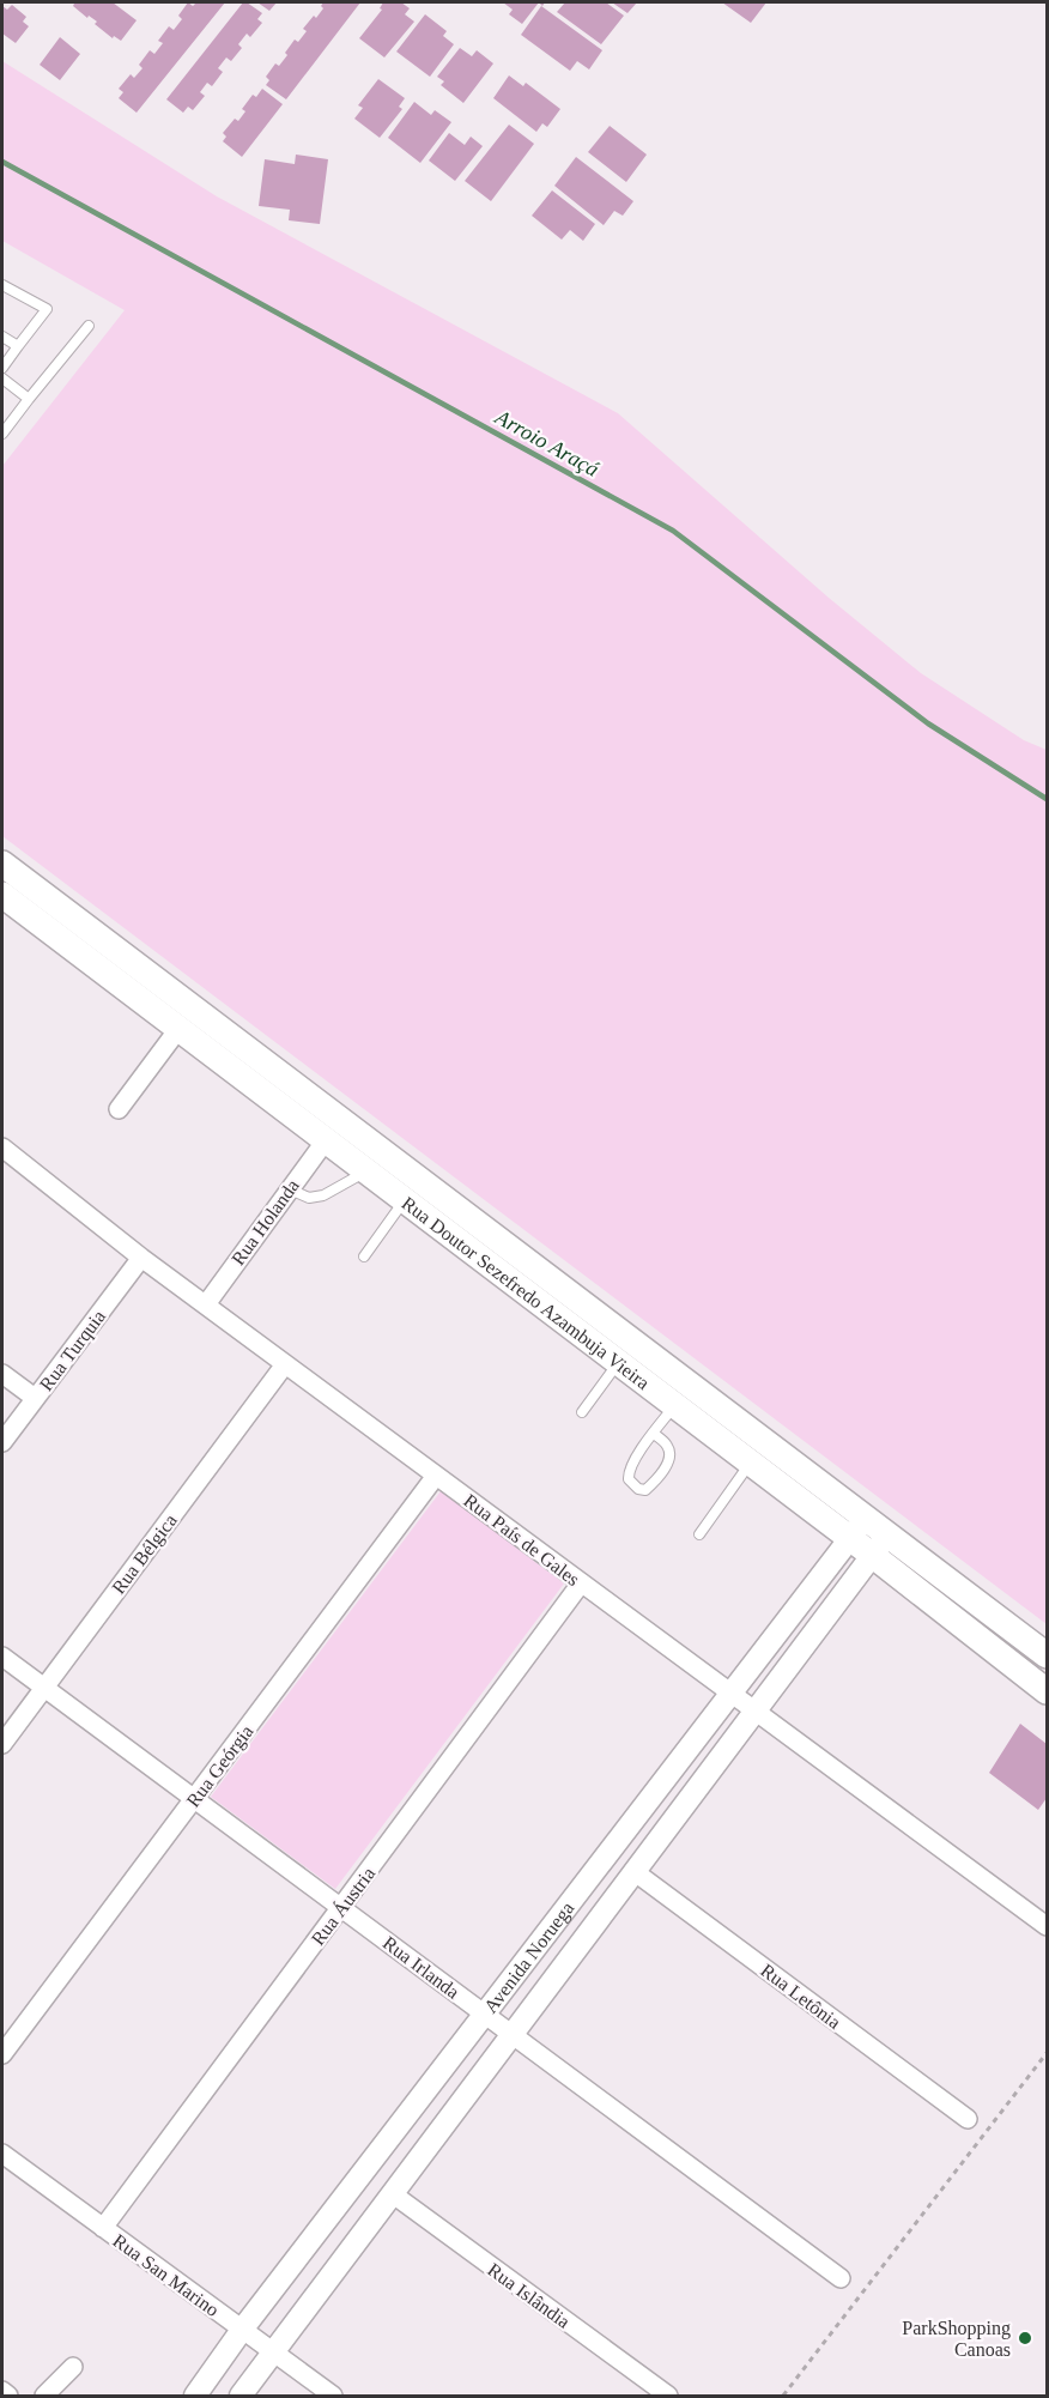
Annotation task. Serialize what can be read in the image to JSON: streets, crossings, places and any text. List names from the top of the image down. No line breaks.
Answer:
{"streets":{"main road":["Rua Doutor Sezefredo Azambuja Vieira"],"street":["Rua Holanda","Rua Turquia","Rua País de Gales","Rua Bélgica","Rua Geórgia","Rua Áustria","Avenida Noruega","Rua Irlanda","Rua Letônia","Rua San Marino","Rua Islândia"]},"crossings":[["Rua Holanda","Rua Doutor Sezefredo Azambuja Vieira"],["Rua Holanda","Rua País de Gales"],["Rua Doutor Sezefredo Azambuja Vieira","Avenida Noruega"],["Rua Turquia","Rua País de Gales"],["Rua País de Gales","Rua Bélgica"],["Rua País de Gales","Rua Geórgia"],["Rua País de Gales","Rua Áustria"],["Rua País de Gales","Avenida Noruega"],["Rua Bélgica","Rua Irlanda"],["Rua Geórgia","Rua Irlanda"],["Rua Áustria","Rua Irlanda"],["Rua Áustria","Rua San Marino"],["Avenida Noruega","Rua Irlanda"],["Avenida Noruega","Rua Letônia"],["Avenida Noruega","Rua San Marino"],["Avenida Noruega","Rua Islândia"]],"water":["Arroio Araçá"],"places":["ParkShopping Canoas"]}
